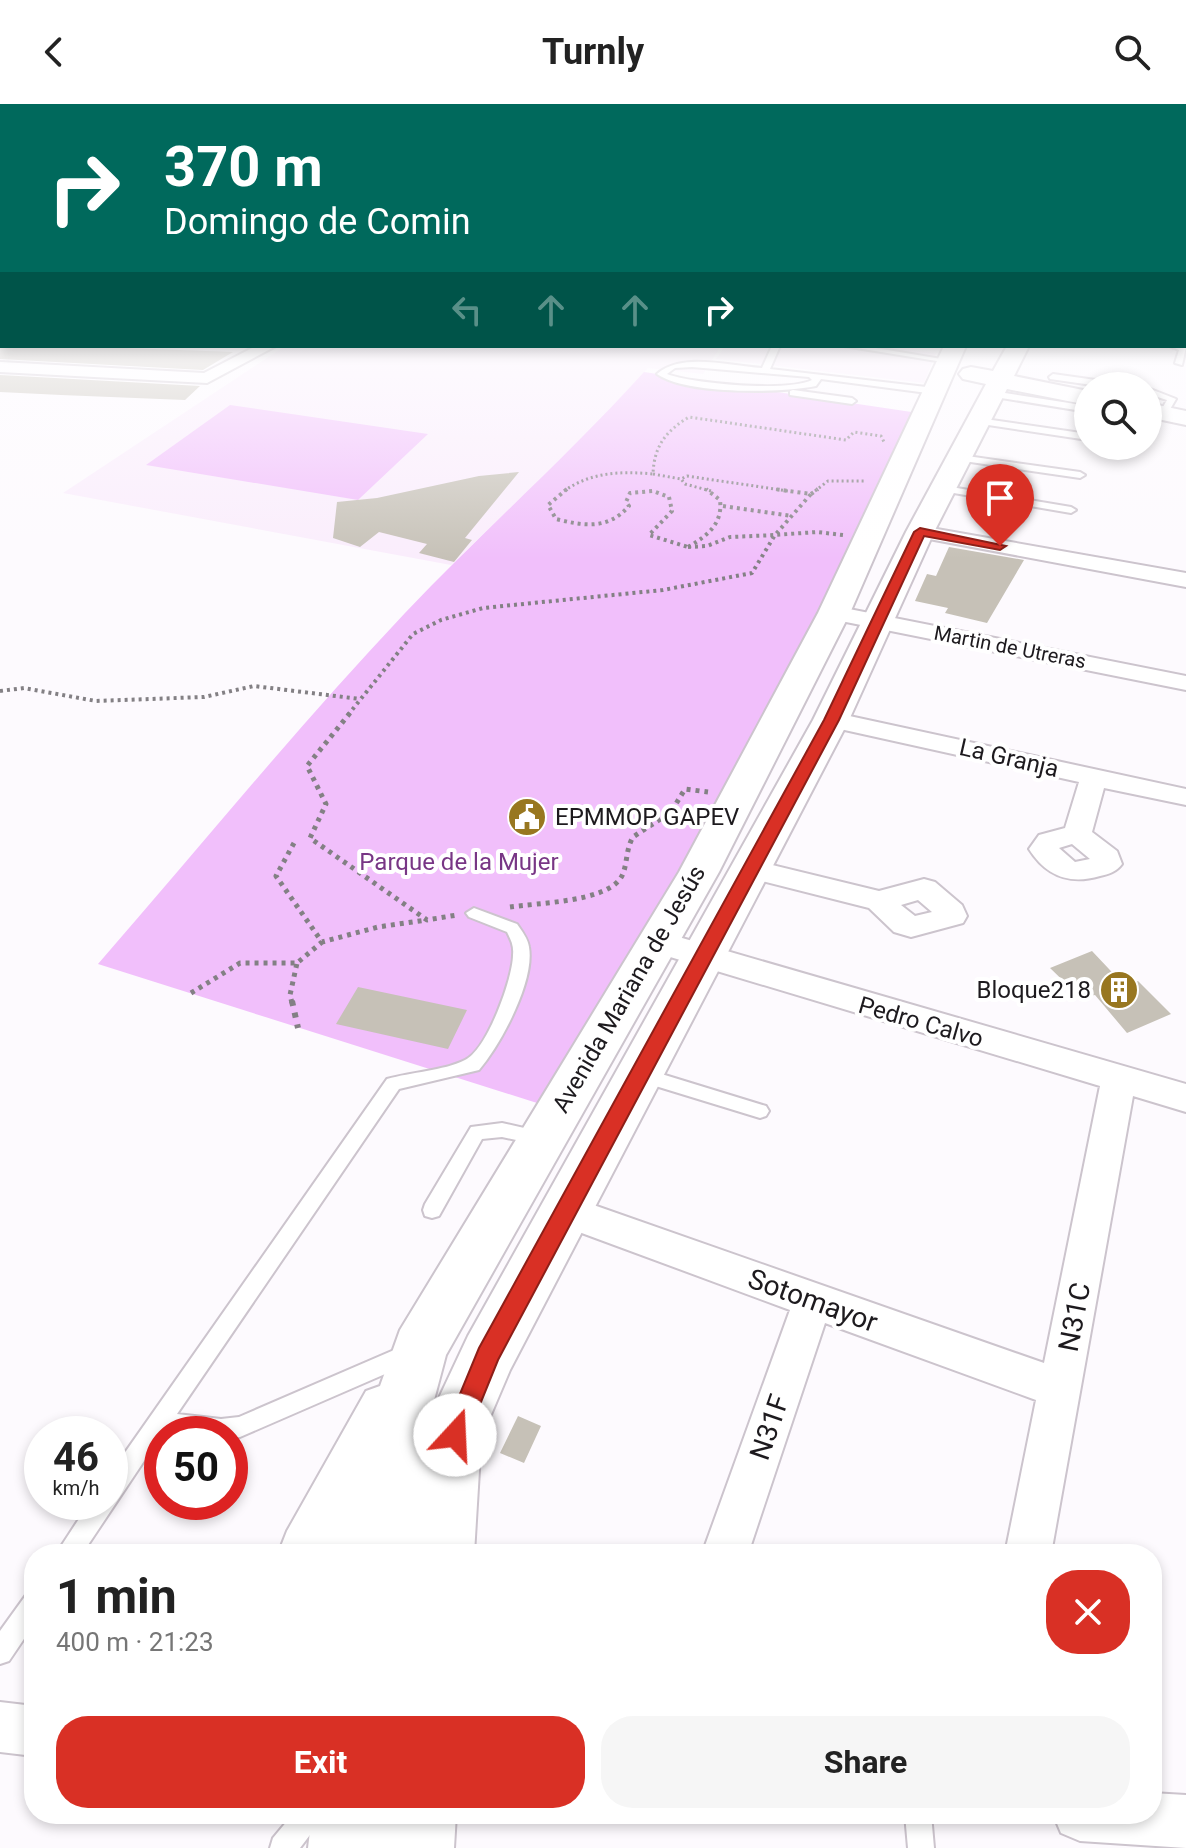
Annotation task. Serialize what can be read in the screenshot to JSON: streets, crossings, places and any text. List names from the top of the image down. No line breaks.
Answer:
{"streets":{"main road":["Avenida Mariana de Jesús"],"street":["Martin de Utreras","La Granja","Pedro Calvo","Sotomayor","N31C","N31F"]},"crossings":[["Martin de Utreras","Avenida Mariana de Jesús"],["La Granja","Avenida Mariana de Jesús"],["Avenida Mariana de Jesús","Pedro Calvo"],["Avenida Mariana de Jesús","Sotomayor"],["Pedro Calvo","N31C"],["Sotomayor","N31C"],["Sotomayor","N31F"]],"parks":["Parque de la Mujer"],"places":{"public building":["EPMMOP GAPEV"],"building":["Bloque218"]},"page":{"header":"Turnly","turn":["370 m","Domingo de Comin"],"speed":"46 km/h","limit":"50","heading":["1 min","400 m · 21:23"],"buttons":["Exit","Share"]}}
